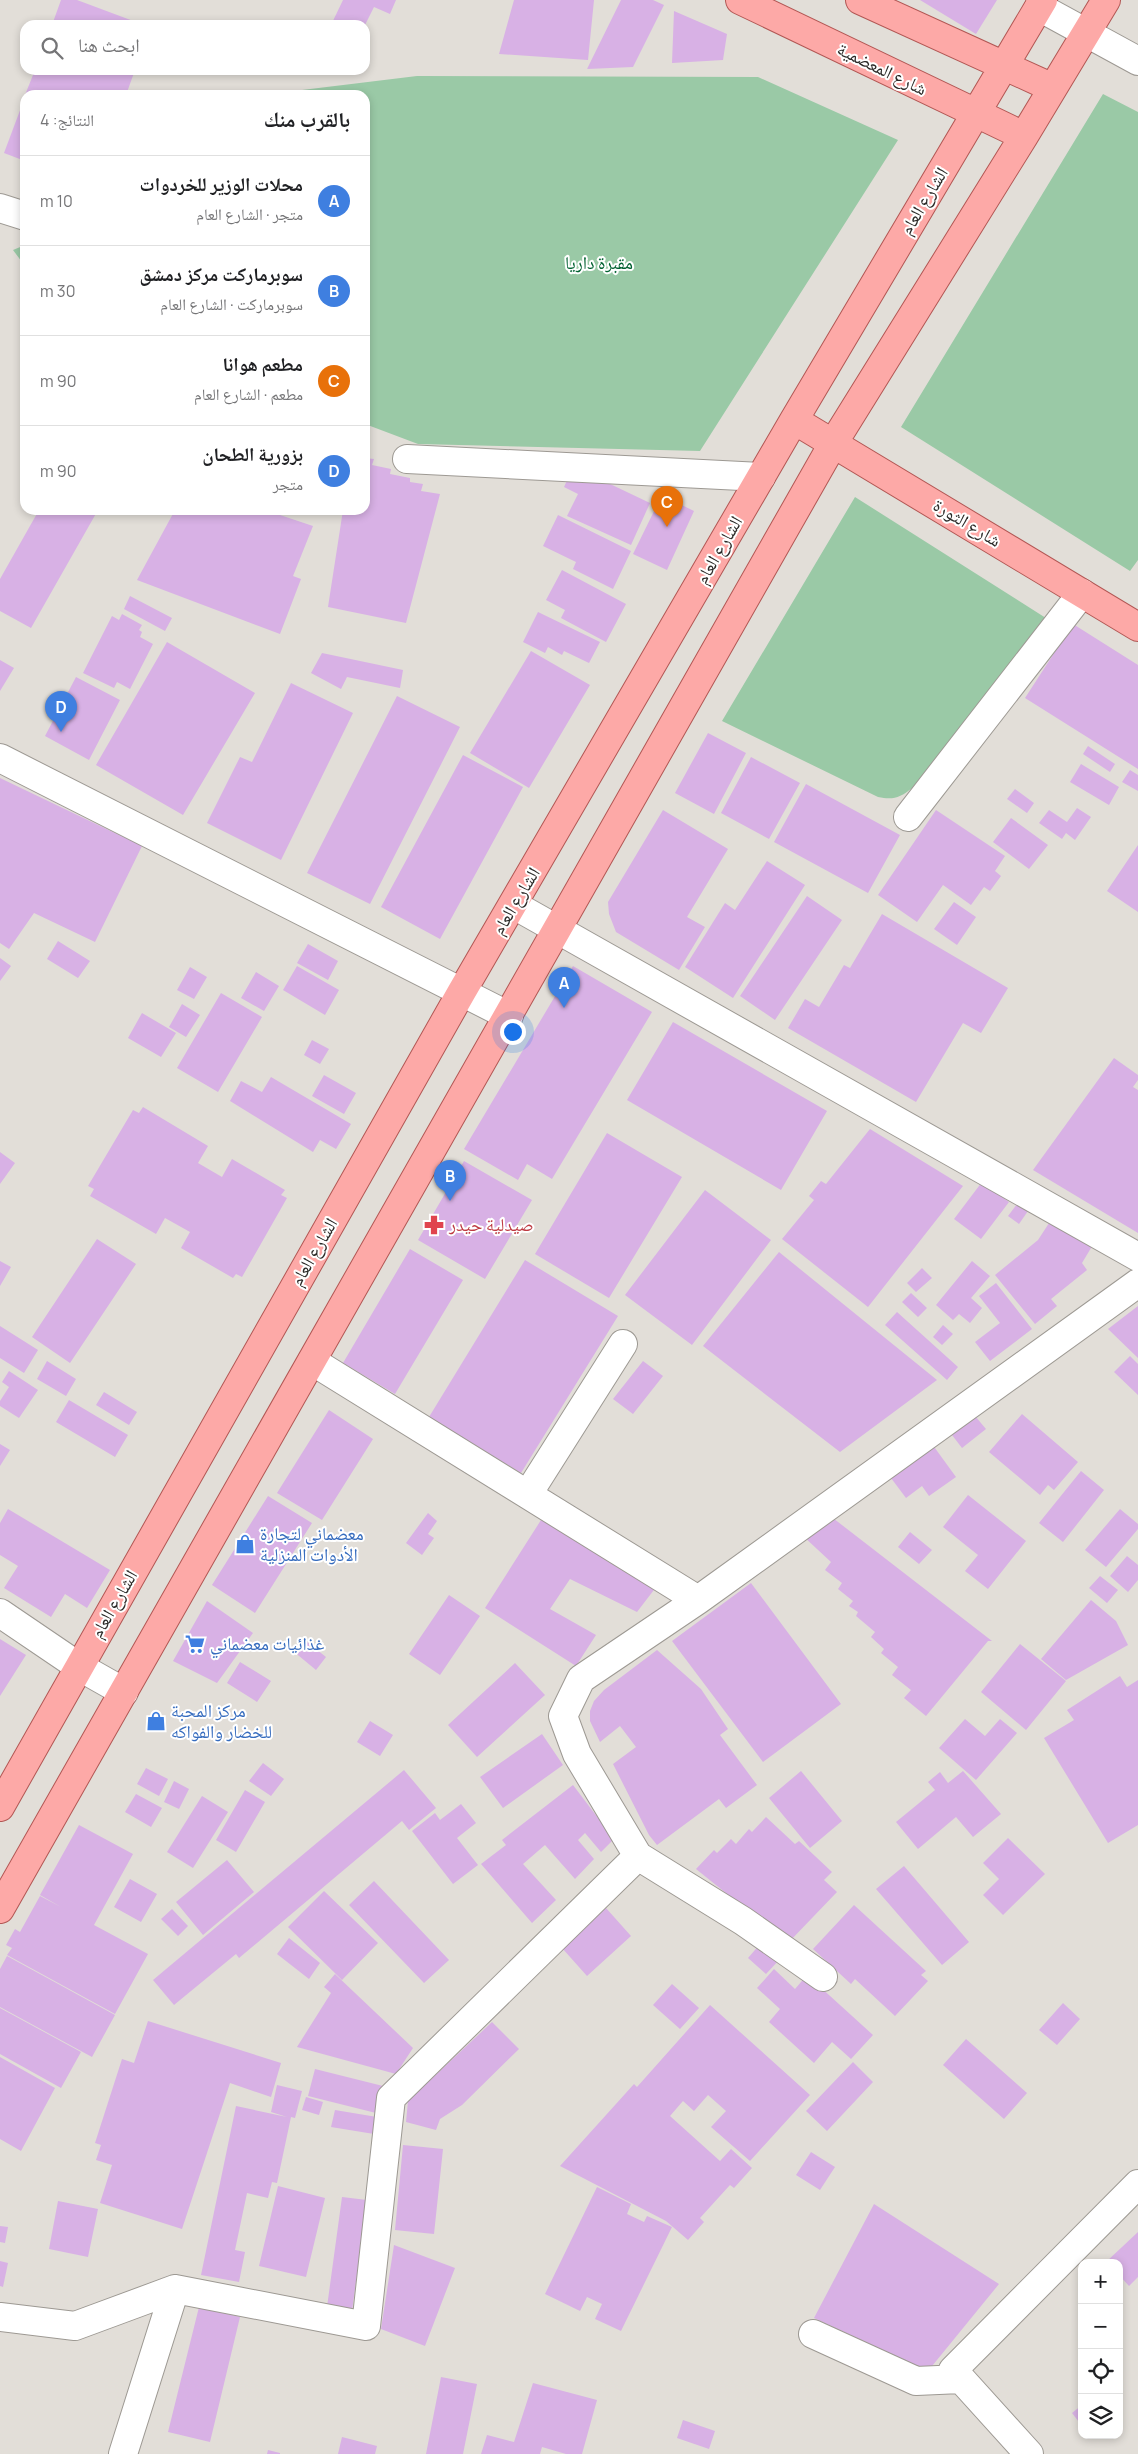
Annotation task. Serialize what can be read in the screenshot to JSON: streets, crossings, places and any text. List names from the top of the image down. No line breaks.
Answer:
{"streets":{"main road":["شارع المعضمية","الشارع العام","شارع الثورة"]},"crossings":[["شارع المعضمية","الشارع العام"],["الشارع العام","شارع الثورة"]],"parks":["مقبرة داريا"],"places":{"pharmacy":["صيدلية حيدر"],"shop":["معضماني لتجارة الأدوات المنزلية","مركز المحبة للخضار والفواكه"],"supermarket":["غذائيات معضماني"]},"page":{"search":"ابحث هنا","heading":["بالقرب منك","النتائج: 4"],"list":[{"mark":"A","name":"محلات الوزير للخردوات","note":"متجر · الشارع العام","value":"10 m"},{"mark":"B","name":"سوبرماركت مركز دمشق","note":"سوبرماركت · الشارع العام","value":"30 m"},{"mark":"C","name":"مطعم هوانا","note":"مطعم · الشارع العام","value":"90 m"},{"mark":"D","name":"بزورية الطحان","note":"متجر","value":"90 m"}],"pins":["C","D","A","B"],"map_buttons":["+","−"]}}
